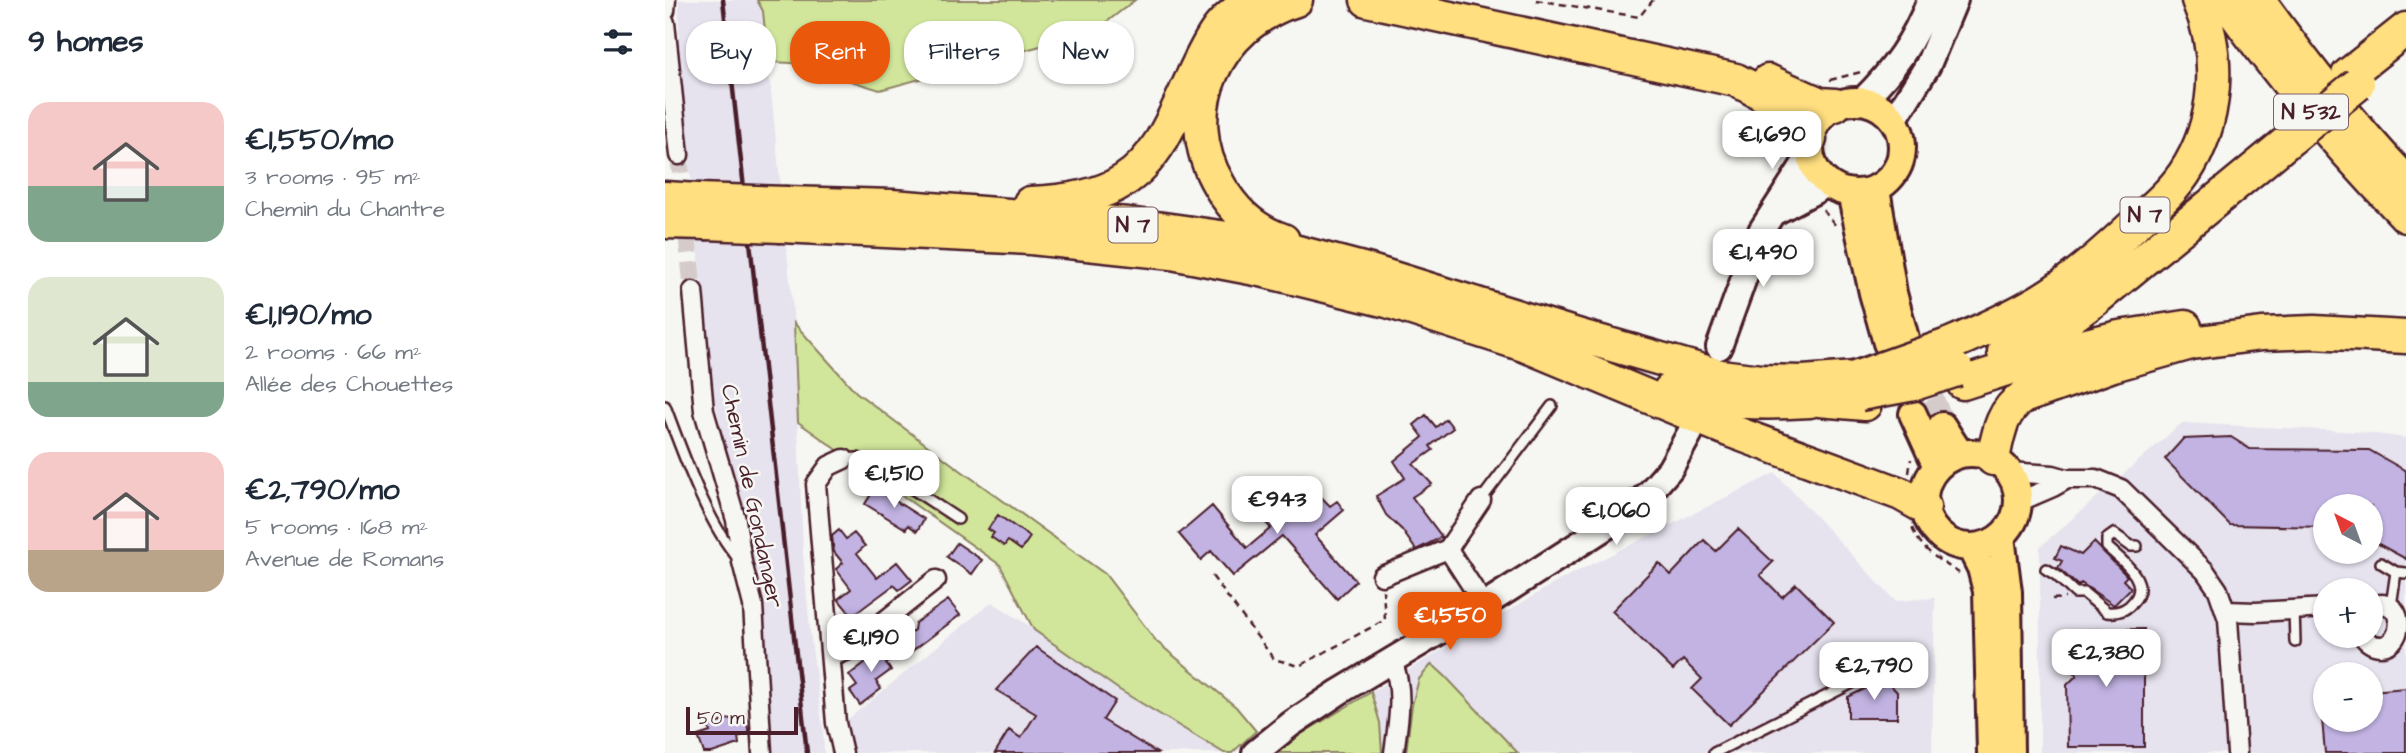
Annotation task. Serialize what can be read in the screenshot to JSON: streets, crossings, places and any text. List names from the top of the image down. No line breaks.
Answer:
{"streets":{"highway":["N 532","N 7"],"street":["Chemin de Gondanger"]},"scale_bar":"50 m","north":"top left","page":{"heading":"9 homes","chip":["Buy","Rent","Filters","New"],"list":[{"name":"€1,550/mo","note":"3 rooms · 95 m² · Chemin du Chantre"},{"name":"€1,190/mo","note":"2 rooms · 66 m² · Allée des Chouettes"},{"name":"€2,790/mo","note":"5 rooms · 168 m² · Avenue de Romans"}],"price":["€1,690","€1,490","€1,510","€943","€1,060","€1,550","€1,190","€2,380","€2,790"],"map_buttons":["+","−"],"scale":"50 m"}}
